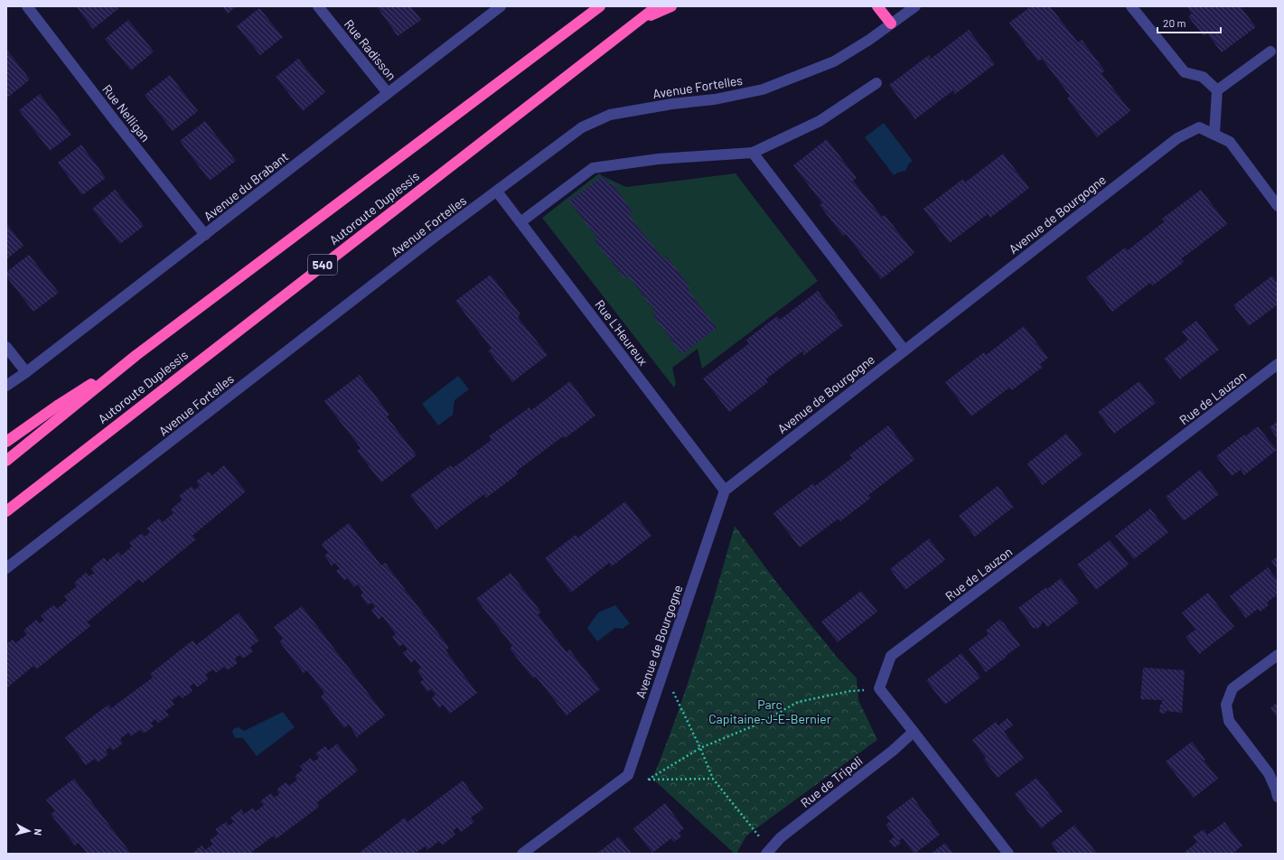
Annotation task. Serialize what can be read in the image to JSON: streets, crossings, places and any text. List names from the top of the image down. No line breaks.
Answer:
{"streets":{"highway":["Autoroute Duplessis","540"],"street":["Rue Radisson","Avenue Fortelles","Rue Nelligan","Avenue du Brabant","Avenue de Bourgogne","Rue L'Heureux","Rue de Lauzon","Rue de Tripoli"]},"crossings":[["Rue Radisson","Avenue du Brabant"],["Avenue Fortelles","Rue L'Heureux"],["Rue Nelligan","Avenue du Brabant"],["Avenue de Bourgogne","Rue L'Heureux"]],"parks":["Parc Capitaine-J-E-Bernier"],"scale_bar":"20 m","north":"right"}
